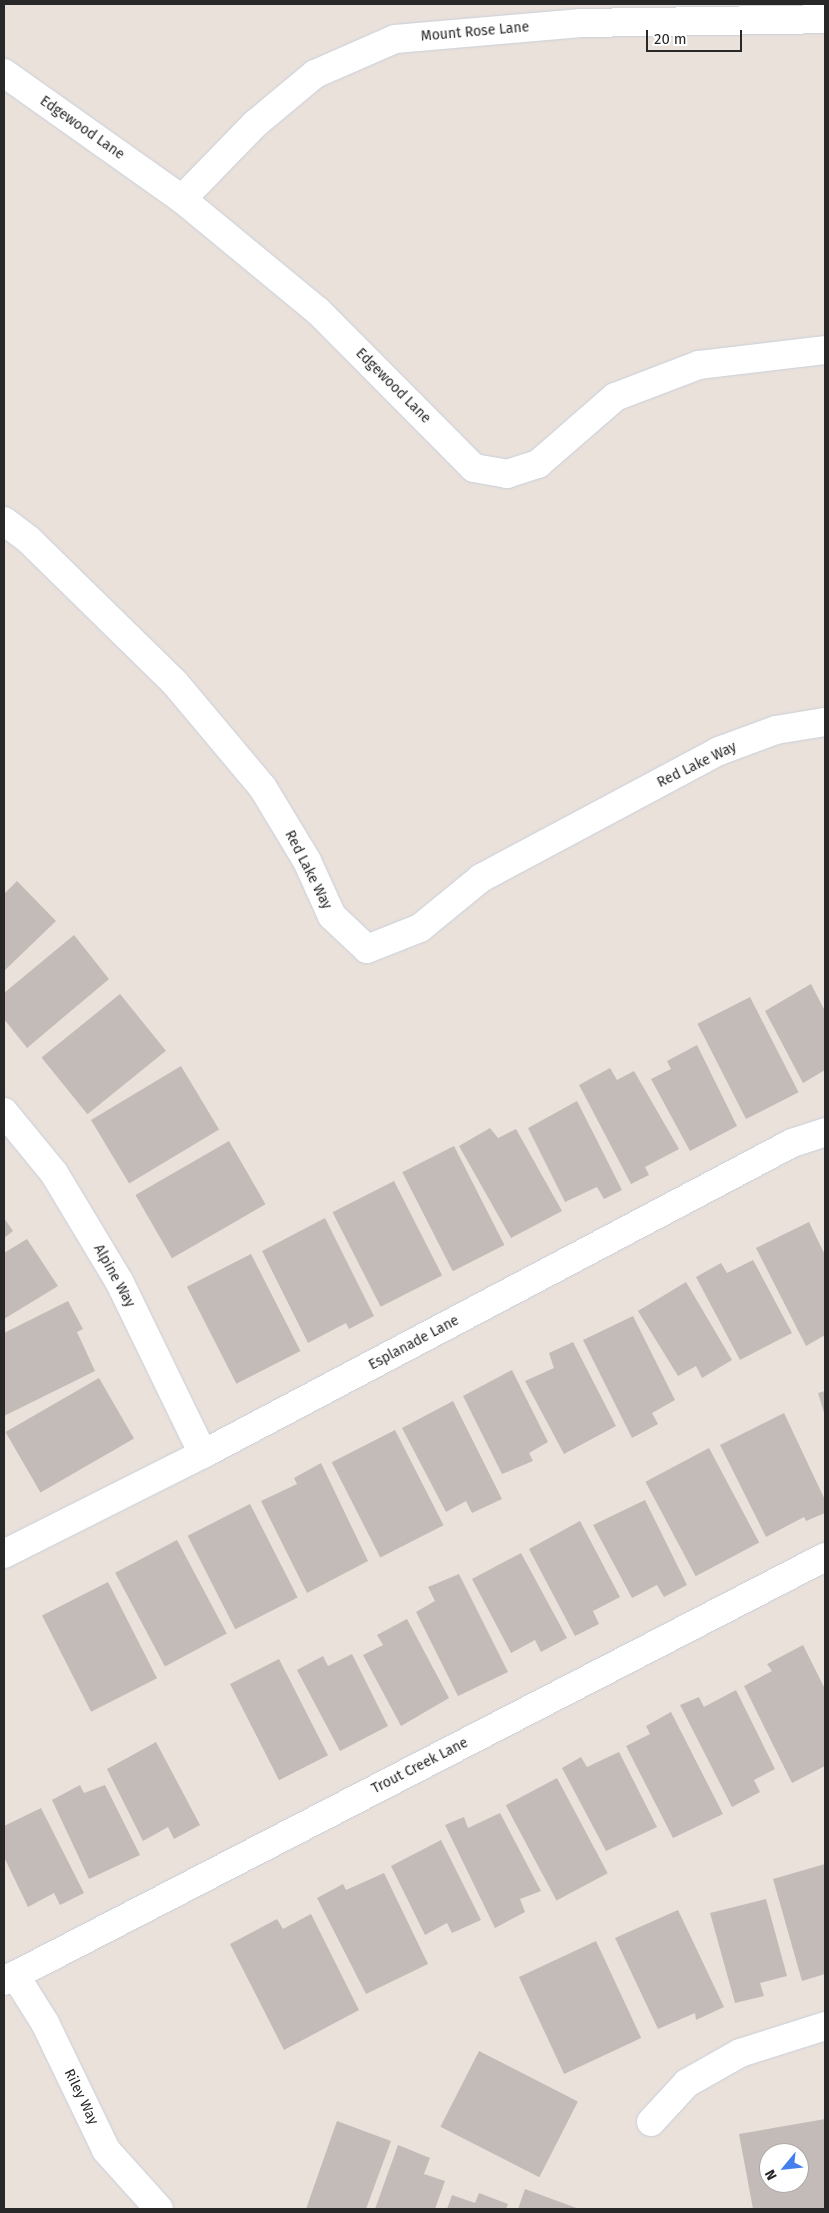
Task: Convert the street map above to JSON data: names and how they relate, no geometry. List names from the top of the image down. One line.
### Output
{"streets":{"street":["Mount Rose Lane","Edgewood Lane","Red Lake Way","Alpine Way","Esplanade Lane","Trout Creek Lane","Riley Way"]},"crossings":[["Mount Rose Lane","Edgewood Lane"],["Alpine Way","Esplanade Lane"],["Trout Creek Lane","Riley Way"]],"scale_bar":"20 m","north":"bottom left"}
